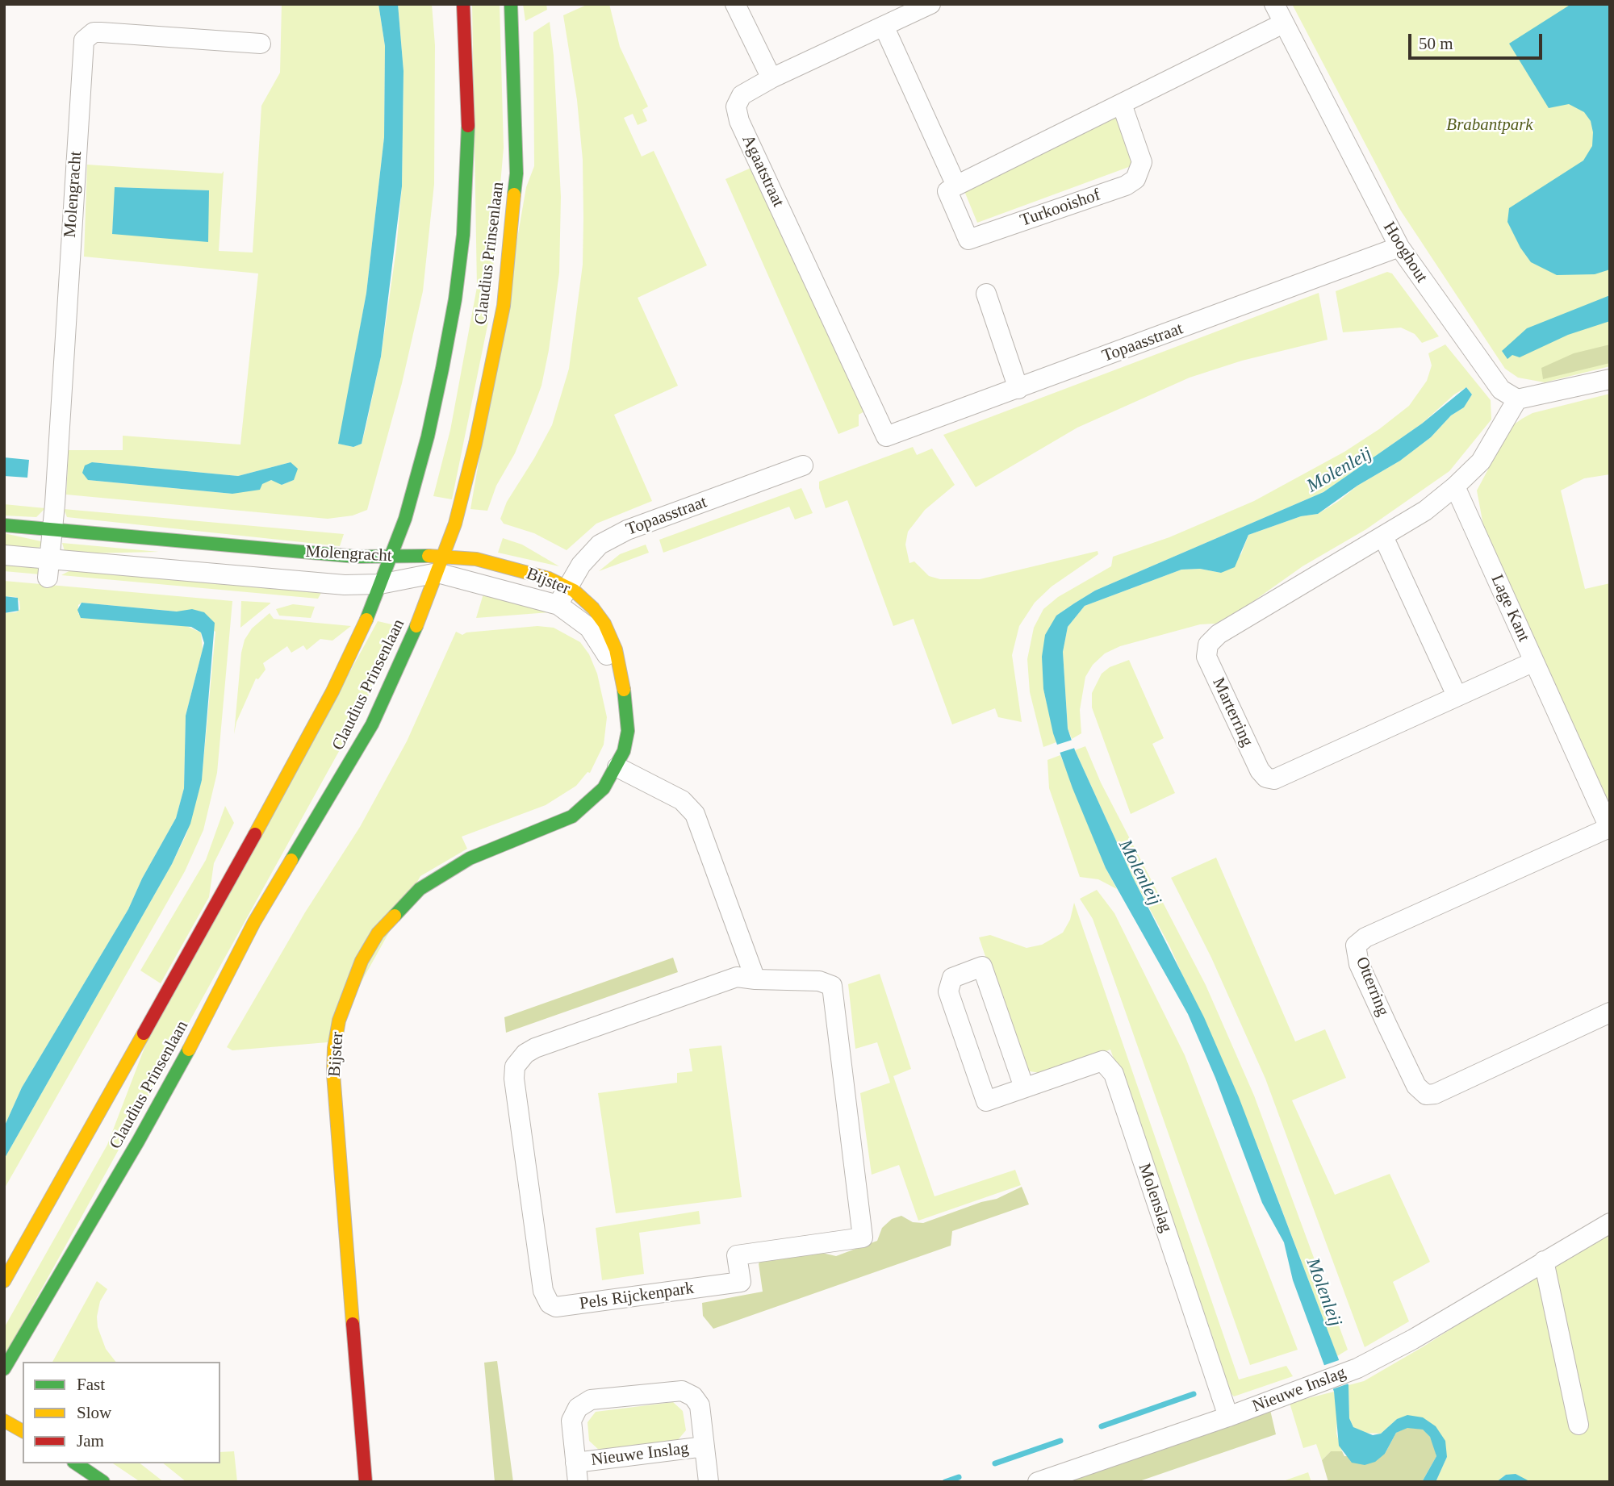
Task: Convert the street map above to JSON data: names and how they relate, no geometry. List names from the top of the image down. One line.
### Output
{"streets":{"main road":["Molengracht","Claudius Prinsenlaan","Bijster"],"street":["Agaatstraat","Turkooishof","Hooghout","Topaasstraat","Lage Kant","Marterring","Otterring","Molenslag","Pels Rijckenpark","Nieuwe Inslag"]},"crossings":[["Agaatstraat","Turkooishof"],["Agaatstraat","Topaasstraat"],["Molengracht","Claudius Prinsenlaan"],["Molengracht","Bijster"],["Hooghout","Topaasstraat"],["Claudius Prinsenlaan","Bijster"],["Topaasstraat","Bijster"],["Lage Kant","Marterring"],["Lage Kant","Otterring"],["Molenslag","Nieuwe Inslag"]],"water":["Molenleij"],"parks":["Brabantpark"],"legend":["Fast","Slow","Jam"],"scale_bar":"50 m"}
